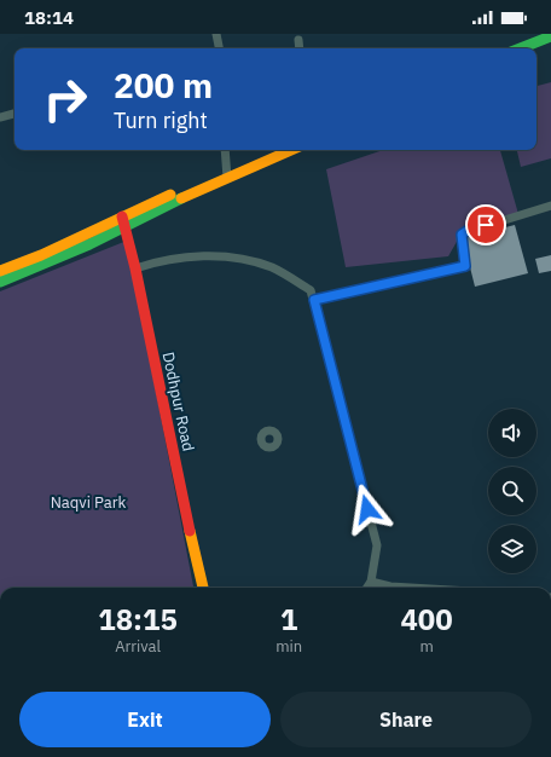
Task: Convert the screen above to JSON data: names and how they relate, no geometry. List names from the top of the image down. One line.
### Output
{"streets":{"main road":["Dodhpur Road"]},"parks":["Naqvi Park"],"page":{"status":"18:14","turn":["200 m","Turn right"],"eta":["18:15","Arrival","1","min","400","m"],"buttons":["Exit","Share"]}}
